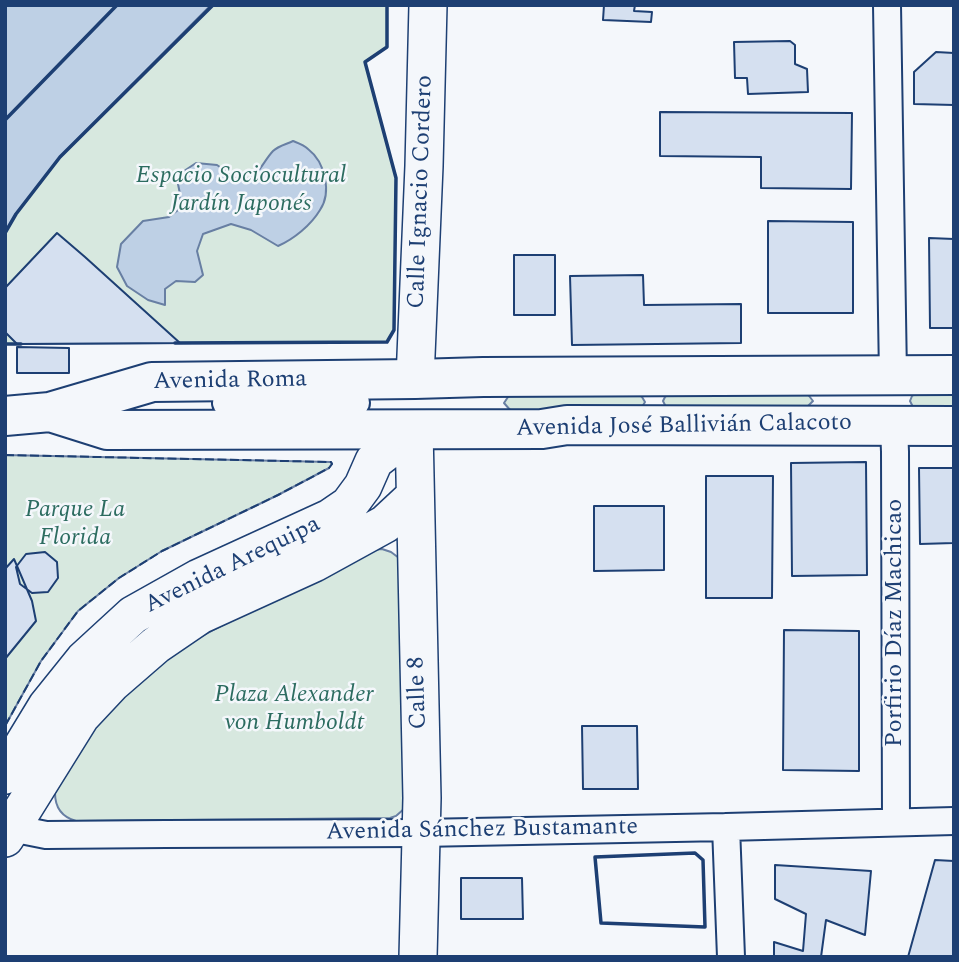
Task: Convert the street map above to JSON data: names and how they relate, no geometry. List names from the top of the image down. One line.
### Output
{"streets":{"main road":["Calle Ignacio Cordero","Avenida Roma","Avenida José Ballivián Calacoto","Avenida Arequipa","Calle 8"],"street":["Porfirio Díaz Machicao","Avenida Sánchez Bustamante"]},"crossings":[["Calle Ignacio Cordero","Avenida Roma"],["Calle Ignacio Cordero","Avenida José Ballivián Calacoto"],["Avenida Roma","Avenida José Ballivián Calacoto"],["Avenida Roma","Avenida Arequipa"],["Avenida Roma","Calle 8"],["Avenida José Ballivián Calacoto","Avenida Arequipa"],["Avenida José Ballivián Calacoto","Porfirio Díaz Machicao"],["Avenida José Ballivián Calacoto","Calle 8"],["Avenida Arequipa","Calle 8"],["Avenida Arequipa","Avenida Sánchez Bustamante"],["Porfirio Díaz Machicao","Avenida Sánchez Bustamante"],["Calle 8","Avenida Sánchez Bustamante"]],"parks":["Espacio Sociocultural Jardín Japonés","Parque La Florida","Plaza Alexander von Humboldt"]}
